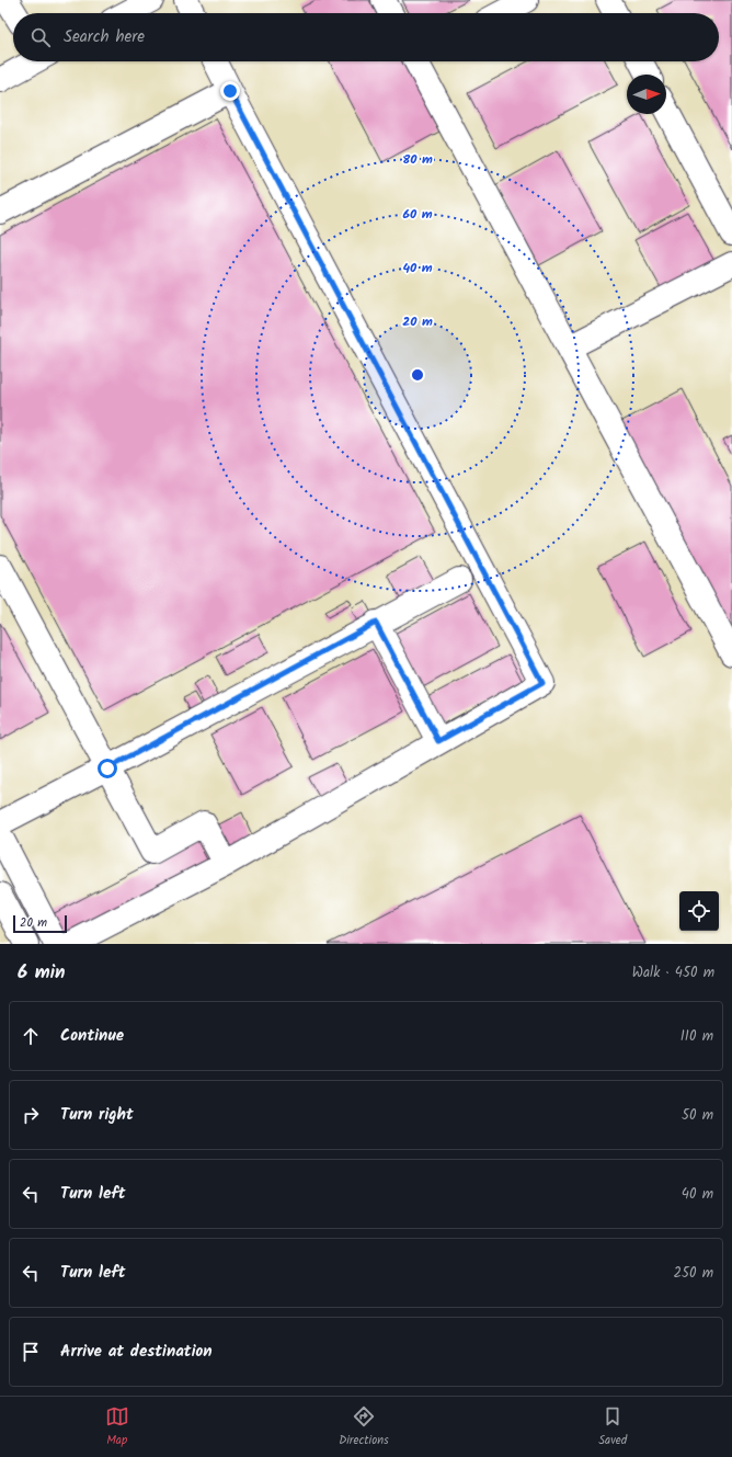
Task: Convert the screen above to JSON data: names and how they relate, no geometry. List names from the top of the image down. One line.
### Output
{"scale_bar":"20 m","north":"right","page":{"search":"Search here","scale":"20 m","heading":["6 min","Walk · 450 m"],"list":[["Continue","110 m"],["Turn right","50 m"],["Turn left","40 m"],["Turn left","250 m"],"Arrive at destination"],"nav":["Map","Directions","Saved"]},"rings":["80 m","60 m","40 m","20 m"]}
